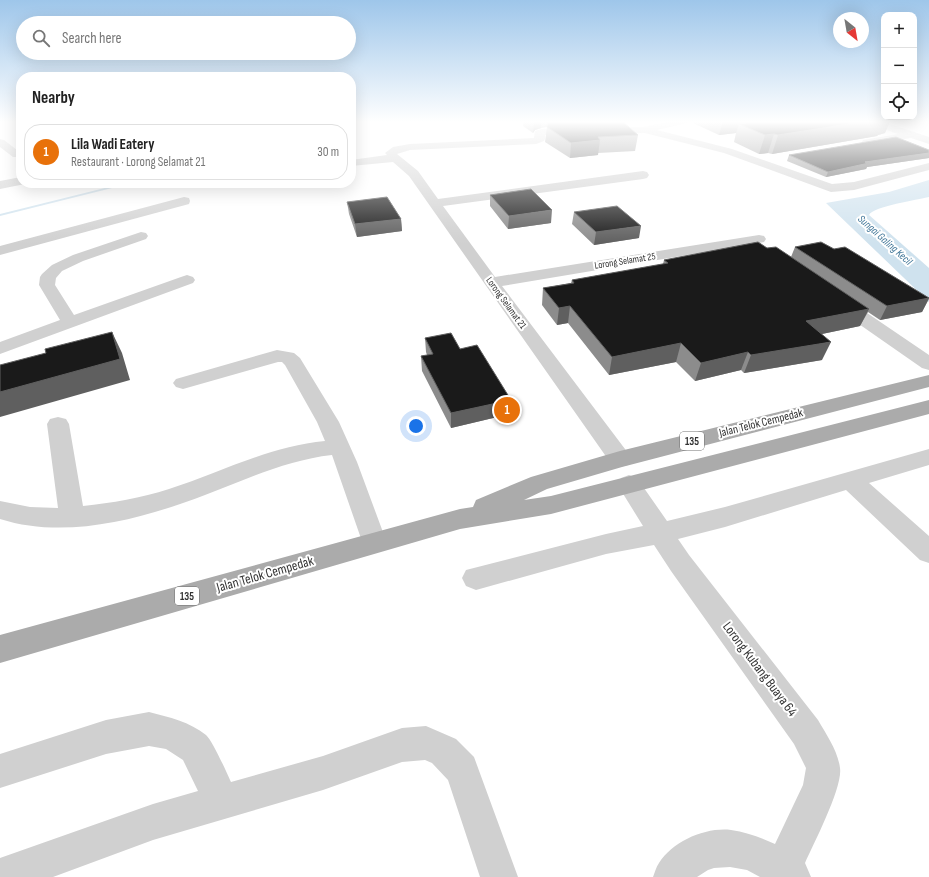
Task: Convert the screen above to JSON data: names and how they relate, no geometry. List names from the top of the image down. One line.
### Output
{"streets":{"main road":["Jalan Telok Cempedak","135"],"street":["Lorong Selamat 25","Lorong Selamat 21","Lorong Kubang Buaya 64"]},"crossings":[["Lorong Selamat 25","Lorong Selamat 21"],["Lorong Selamat 21","Jalan Telok Cempedak"],["Lorong Selamat 21","Lorong Kubang Buaya 64"],["Jalan Telok Cempedak","Lorong Kubang Buaya 64"]],"water":["Sungai Galing Kecil"],"north":"bottom right","page":{"map_buttons":["+","−"],"search":"Search here","heading":"Nearby","list":[{"mark":"1","name":"Lila Wadi Eatery","note":"Restaurant · Lorong Selamat 21","value":"30 m"}],"pins":"1"}}
